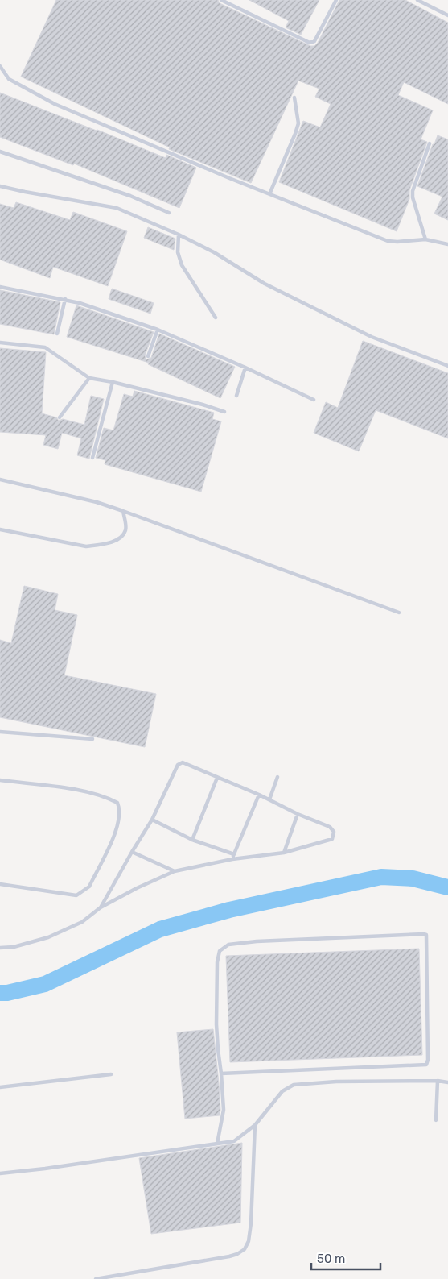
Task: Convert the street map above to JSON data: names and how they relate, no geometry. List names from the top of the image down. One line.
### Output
{"scale_bar":"50 m"}
